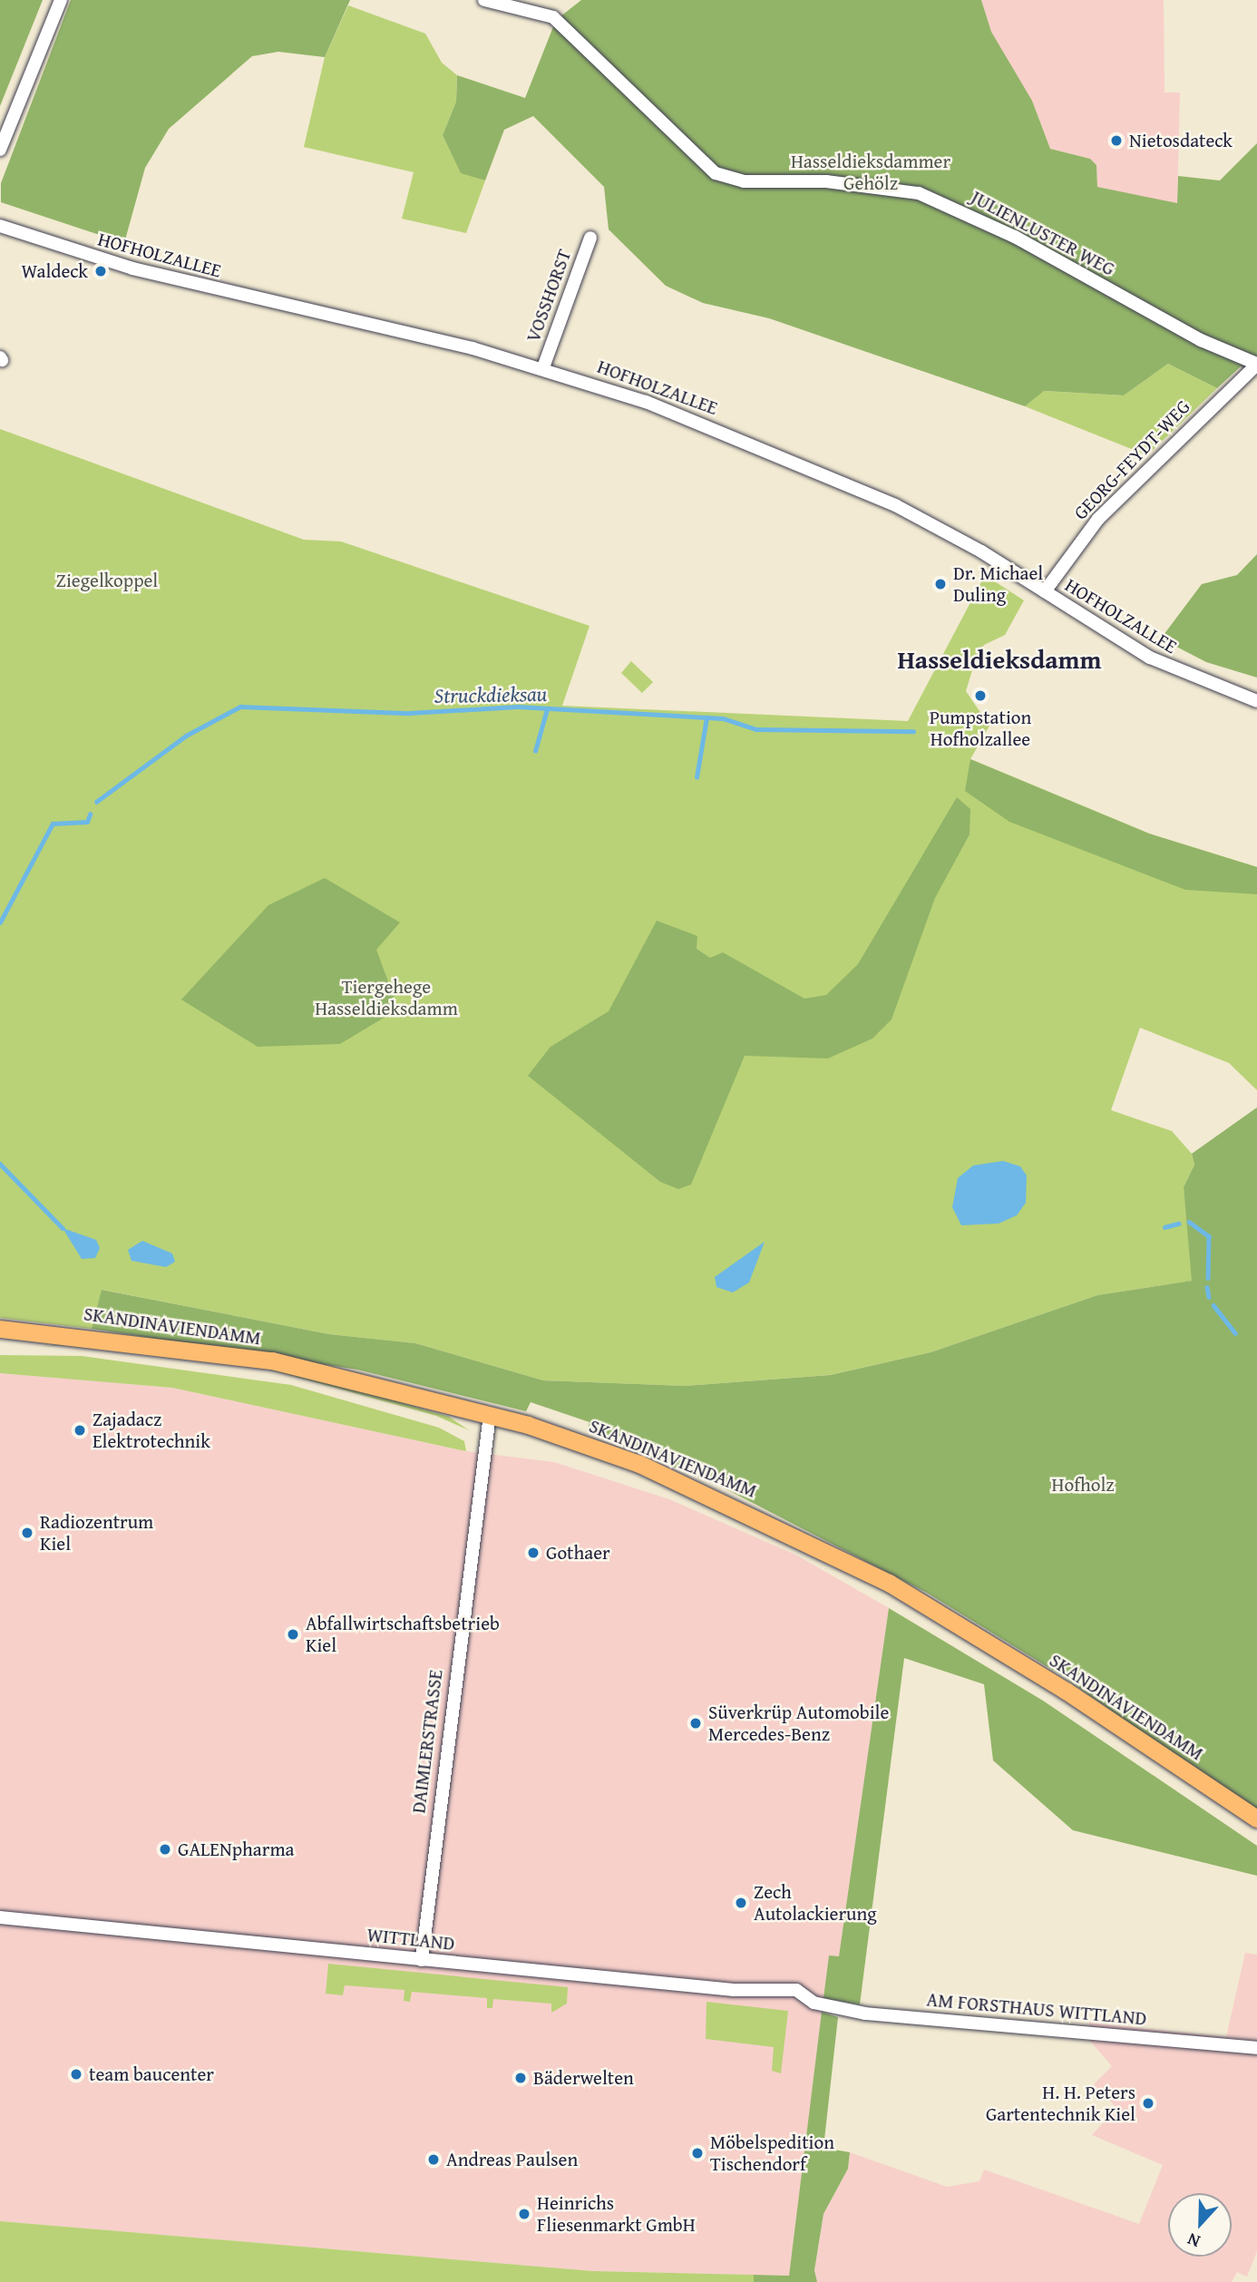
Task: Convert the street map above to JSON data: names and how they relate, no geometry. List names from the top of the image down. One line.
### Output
{"streets":{"main road":["SKANDINAVIENDAMM"],"street":["JULIENLUSTER WEG","HOFHOLZALLEE","VOSSHORST","GEORG-FEYDT-WEG","DAIMLERSTRASSE","WITTLAND","AM FORSTHAUS WITTLAND"]},"crossings":[["JULIENLUSTER WEG","GEORG-FEYDT-WEG"],["HOFHOLZALLEE","VOSSHORST"],["HOFHOLZALLEE","GEORG-FEYDT-WEG"],["SKANDINAVIENDAMM","DAIMLERSTRASSE"],["DAIMLERSTRASSE","WITTLAND"],["WITTLAND","AM FORSTHAUS WITTLAND"]],"districts":["Hasseldieksdamm"],"water":["Struckdieksau"],"parks":["Hasseldieksdammer Gehölz","Ziegelkoppel","Tiergehege Hasseldieksdamm","Hofholz"],"places":["Nietosdateck","Waldeck","Dr. Michael Duling","Pumpstation Hofholzallee","Zajadacz Elektrotechnik","Radiozentrum Kiel","Gothaer","Abfallwirtschaftsbetrieb Kiel","Süverkrüp Automobile Mercedes-Benz","GALENpharma","Zech Autolackierung","team baucenter","Bäderwelten","H. H. Peters Gartentechnik Kiel","Möbelspedition Tischendorf","Andreas Paulsen","Heinrichs Fliesenmarkt GmbH"],"north":"bottom"}
